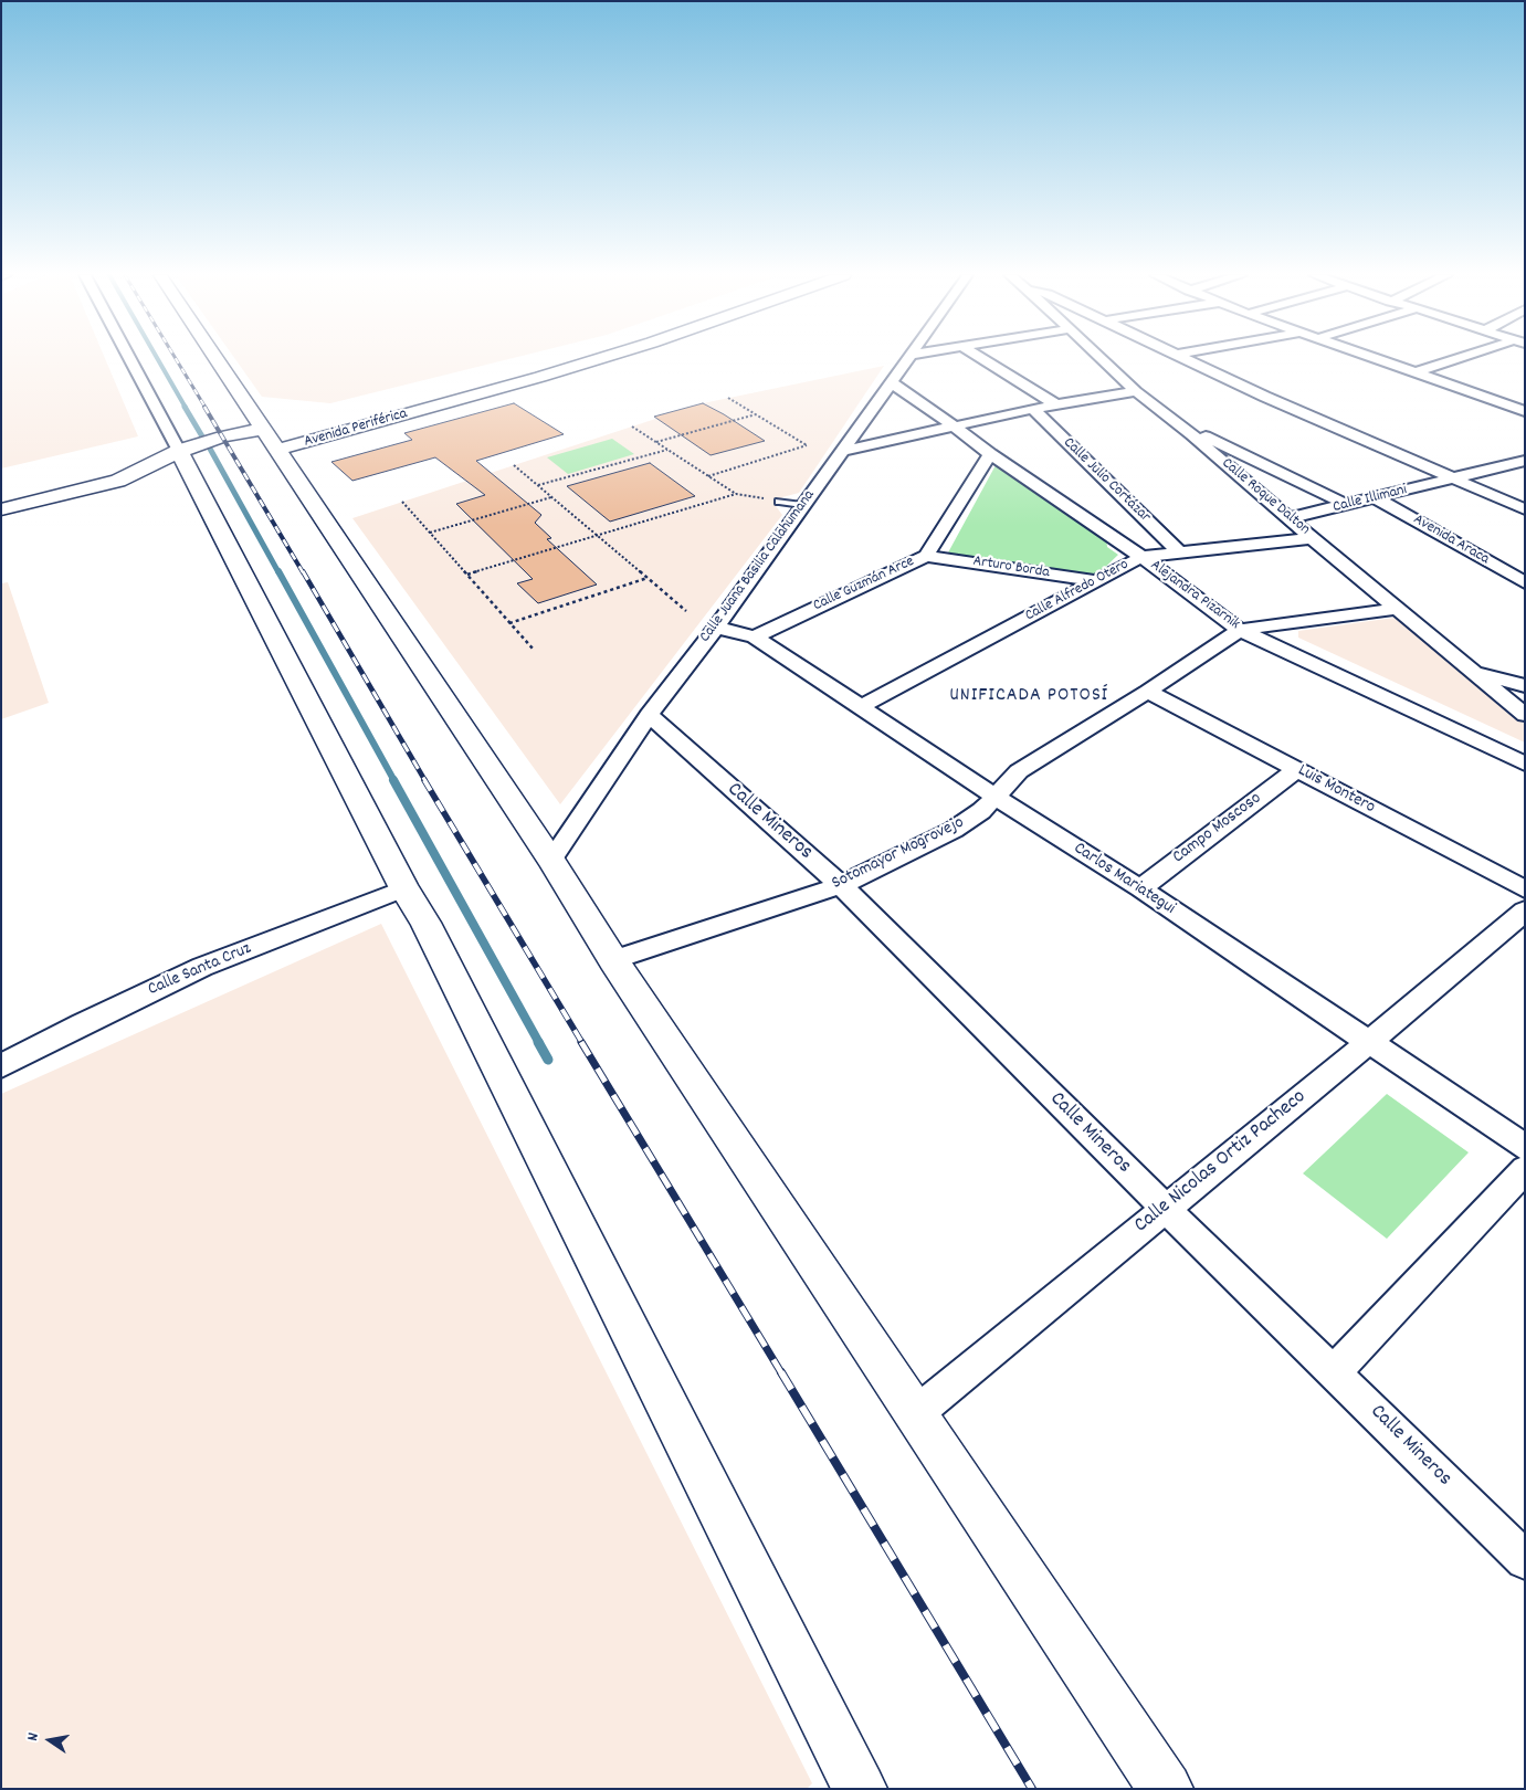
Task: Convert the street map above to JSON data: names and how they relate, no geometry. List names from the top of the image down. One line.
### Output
{"streets":{"street":["Avenida Periférica","Calle Julio Cortázar","Calle Roque Dalton","Calle Illimani","Avenida Araca","Calle Juana Basilia Calahumana","Arturo Borda","Calle Guzmán Arce","Calle Alfredo Otero","Alejandra Pizarnik","Luis Montero","Calle Mineros","Campo Moscoso","Sotomayor Mogrovejo","Carlos Mariategui","Calle Santa Cruz","Calle Nicolas Ortiz Pacheco"]},"crossings":[["Calle Julio Cortázar","Calle Alfredo Otero"],["Calle Roque Dalton","Calle Illimani"],["Calle Roque Dalton","Calle Alfredo Otero"],["Calle Roque Dalton","Sotomayor Mogrovejo"],["Calle Illimani","Avenida Araca"],["Calle Juana Basilia Calahumana","Alejandra Pizarnik"],["Calle Juana Basilia Calahumana","Calle Mineros"],["Calle Juana Basilia Calahumana","Carlos Mariategui"],["Arturo Borda","Calle Guzmán Arce"],["Arturo Borda","Calle Alfredo Otero"],["Calle Guzmán Arce","Alejandra Pizarnik"],["Calle Guzmán Arce","Carlos Mariategui"],["Calle Alfredo Otero","Alejandra Pizarnik"],["Calle Alfredo Otero","Carlos Mariategui"],["Alejandra Pizarnik","Sotomayor Mogrovejo"],["Luis Montero","Campo Moscoso"],["Luis Montero","Sotomayor Mogrovejo"],["Calle Mineros","Sotomayor Mogrovejo"],["Calle Mineros","Calle Nicolas Ortiz Pacheco"],["Campo Moscoso","Carlos Mariategui"],["Sotomayor Mogrovejo","Carlos Mariategui"],["Carlos Mariategui","Calle Nicolas Ortiz Pacheco"]],"districts":["UNIFICADA POTOSÍ"],"north":"left"}
